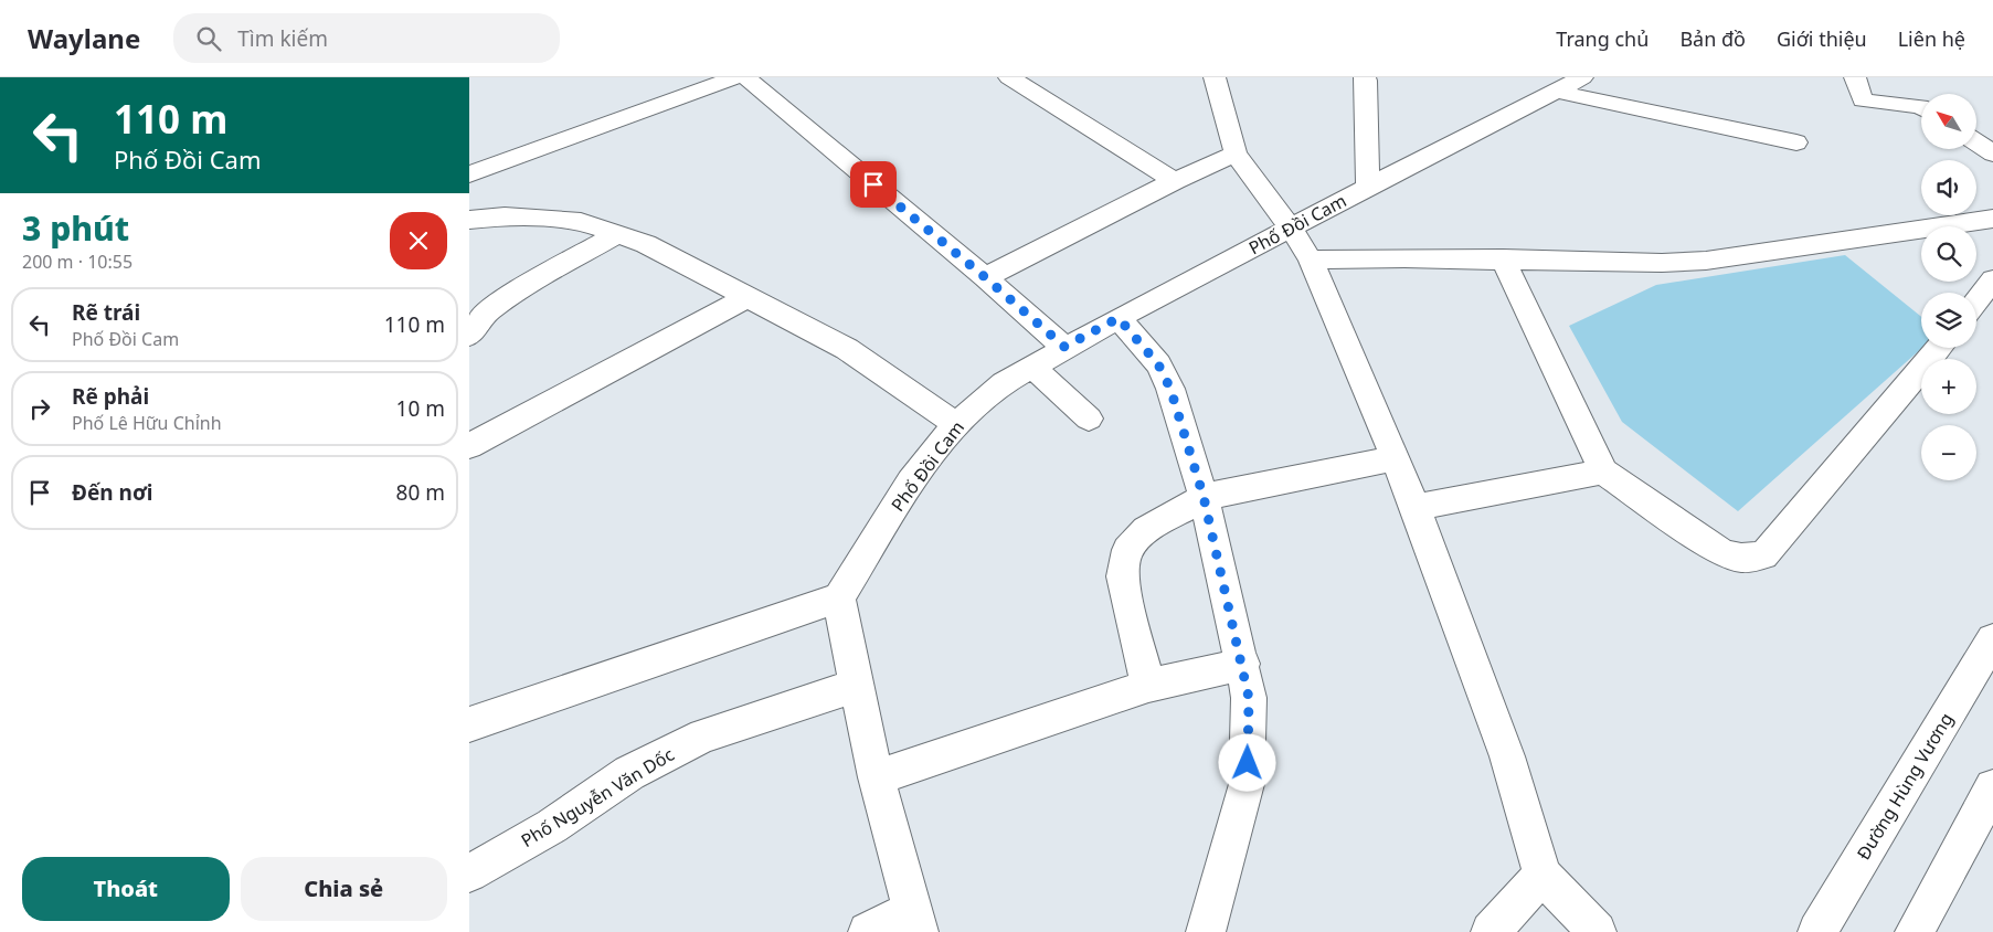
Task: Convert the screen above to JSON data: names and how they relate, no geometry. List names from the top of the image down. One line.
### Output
{"streets":{"street":["Phố Đồi Cam","Đường Hùng Vương","Phố Nguyễn Văn Dốc"]},"north":"top left","page":{"header":"Waylane","search":"Tìm kiếm","nav":["Trang chủ","Bản đồ","Giới thiệu","Liên hệ"],"turn":["110 m","Phố Đồi Cam"],"map_buttons":["+","−"],"heading":["3 phút","200 m · 10:55"],"list":[{"name":"Rẽ trái","note":"Phố Đồi Cam","value":"110 m"},{"name":"Rẽ phải","note":"Phố Lê Hữu Chỉnh","value":"10 m"},{"name":"Đến nơi","value":"80 m"}],"buttons":["Thoát","Chia sẻ"]}}
